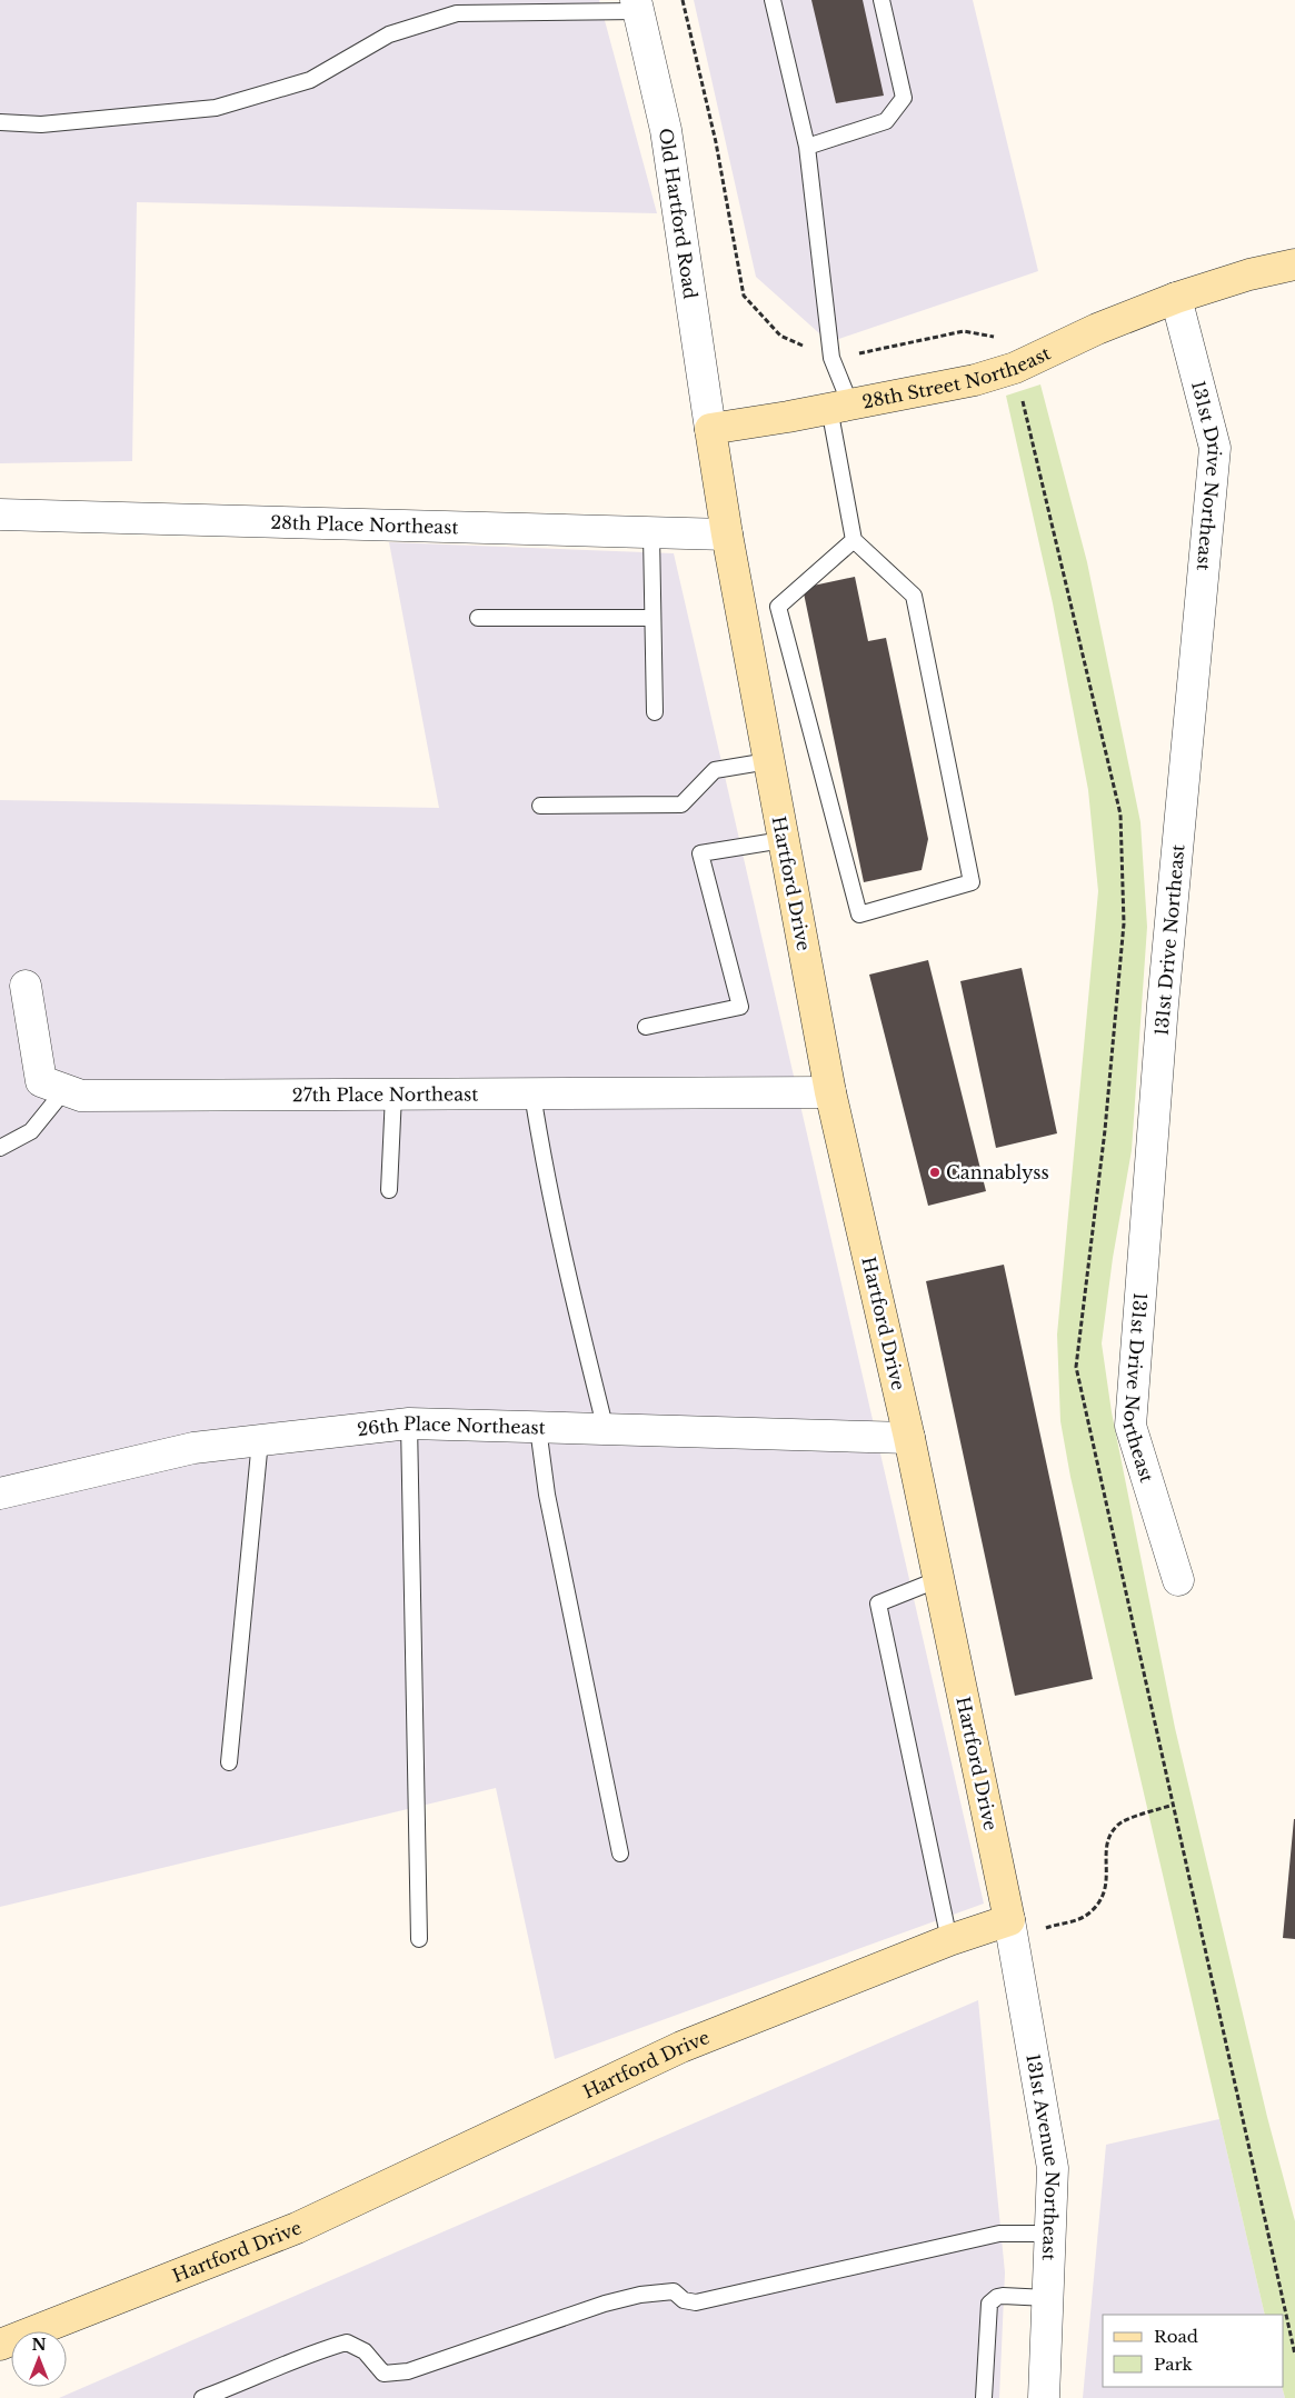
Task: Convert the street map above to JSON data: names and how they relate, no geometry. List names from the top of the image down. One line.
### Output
{"streets":{"main road":["28th Street Northeast","Hartford Drive"],"street":["Old Hartford Road","131st Drive Northeast","28th Place Northeast","27th Place Northeast","26th Place Northeast","131st Avenue Northeast"]},"crossings":[["Old Hartford Road","28th Street Northeast"],["28th Street Northeast","131st Drive Northeast"],["28th Place Northeast","Hartford Drive"],["Hartford Drive","27th Place Northeast"],["Hartford Drive","26th Place Northeast"],["Hartford Drive","131st Avenue Northeast"]],"places":["Cannablyss"],"legend":["Road","Park"],"north":"top"}
